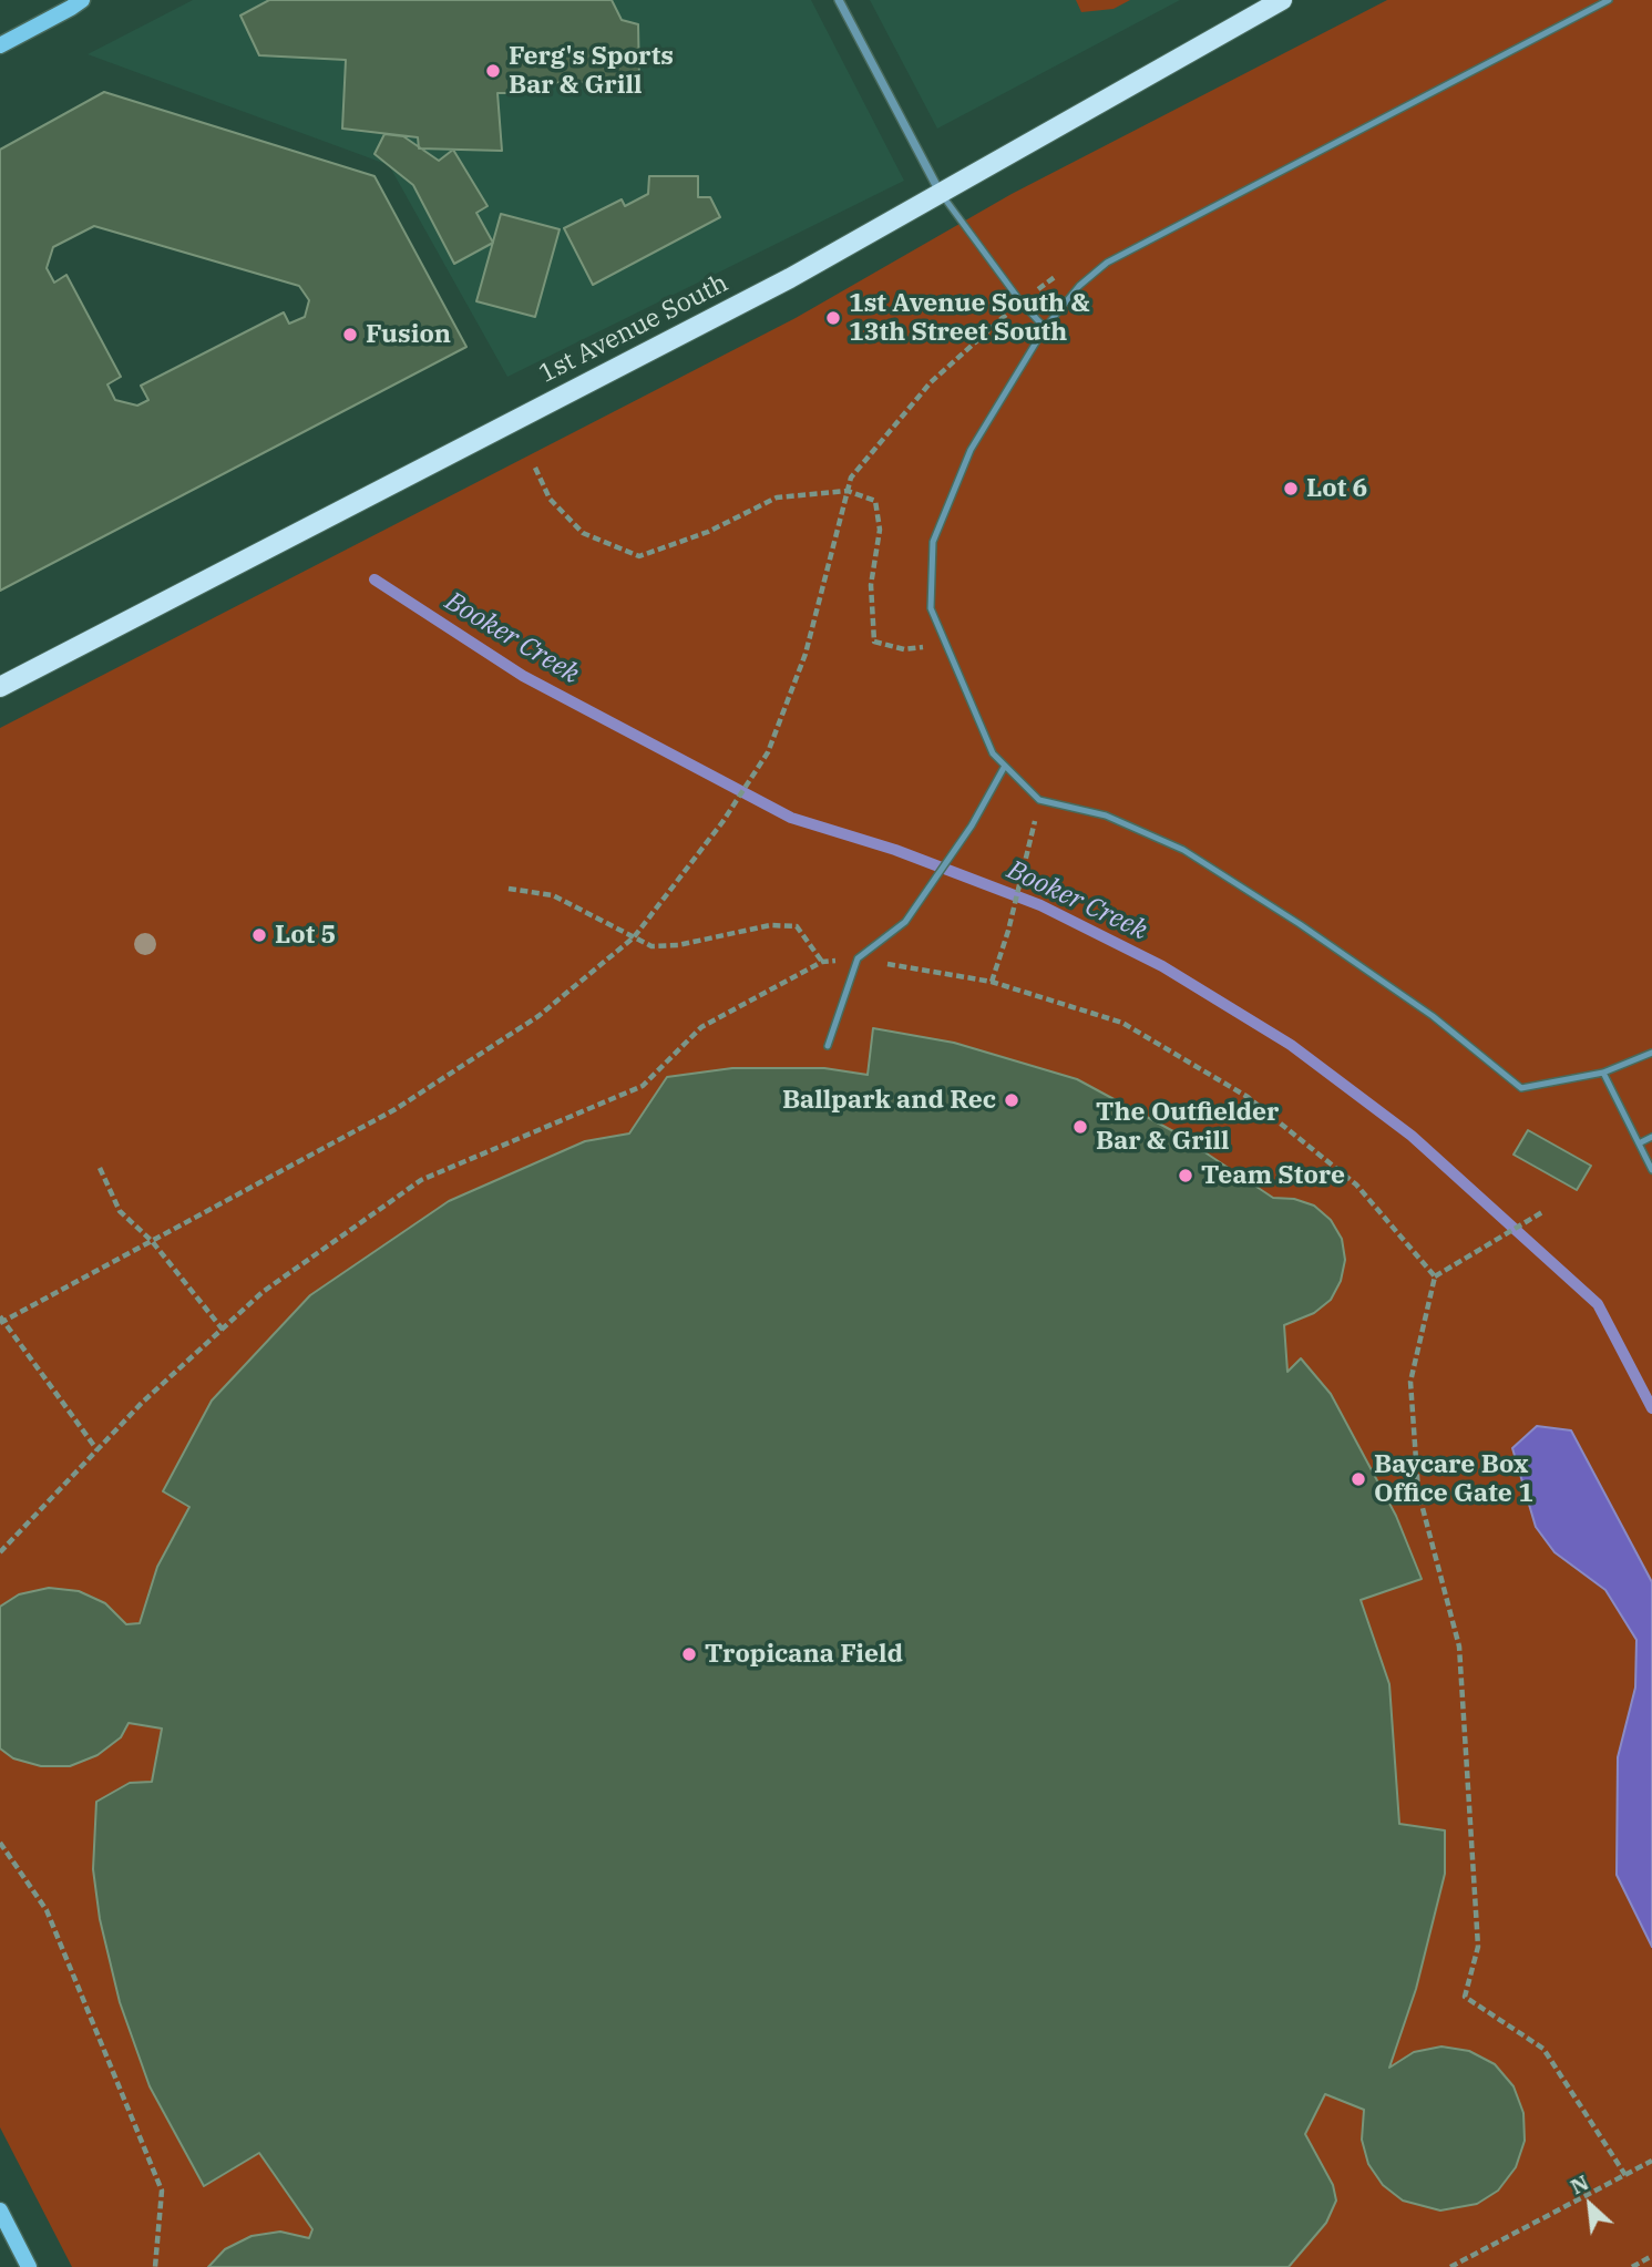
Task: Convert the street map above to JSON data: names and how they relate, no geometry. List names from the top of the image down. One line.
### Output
{"streets":{"main road":["1st Avenue South"]},"water":["Booker Creek"],"places":["Ferg's Sports Bar & Grill","1st Avenue South & 13th Street South","Fusion","Lot 6","Lot 5","Ballpark and Rec","The Outfielder Bar & Grill","Team Store","Baycare Box Office Gate 1","Tropicana Field"],"north":"top left"}
